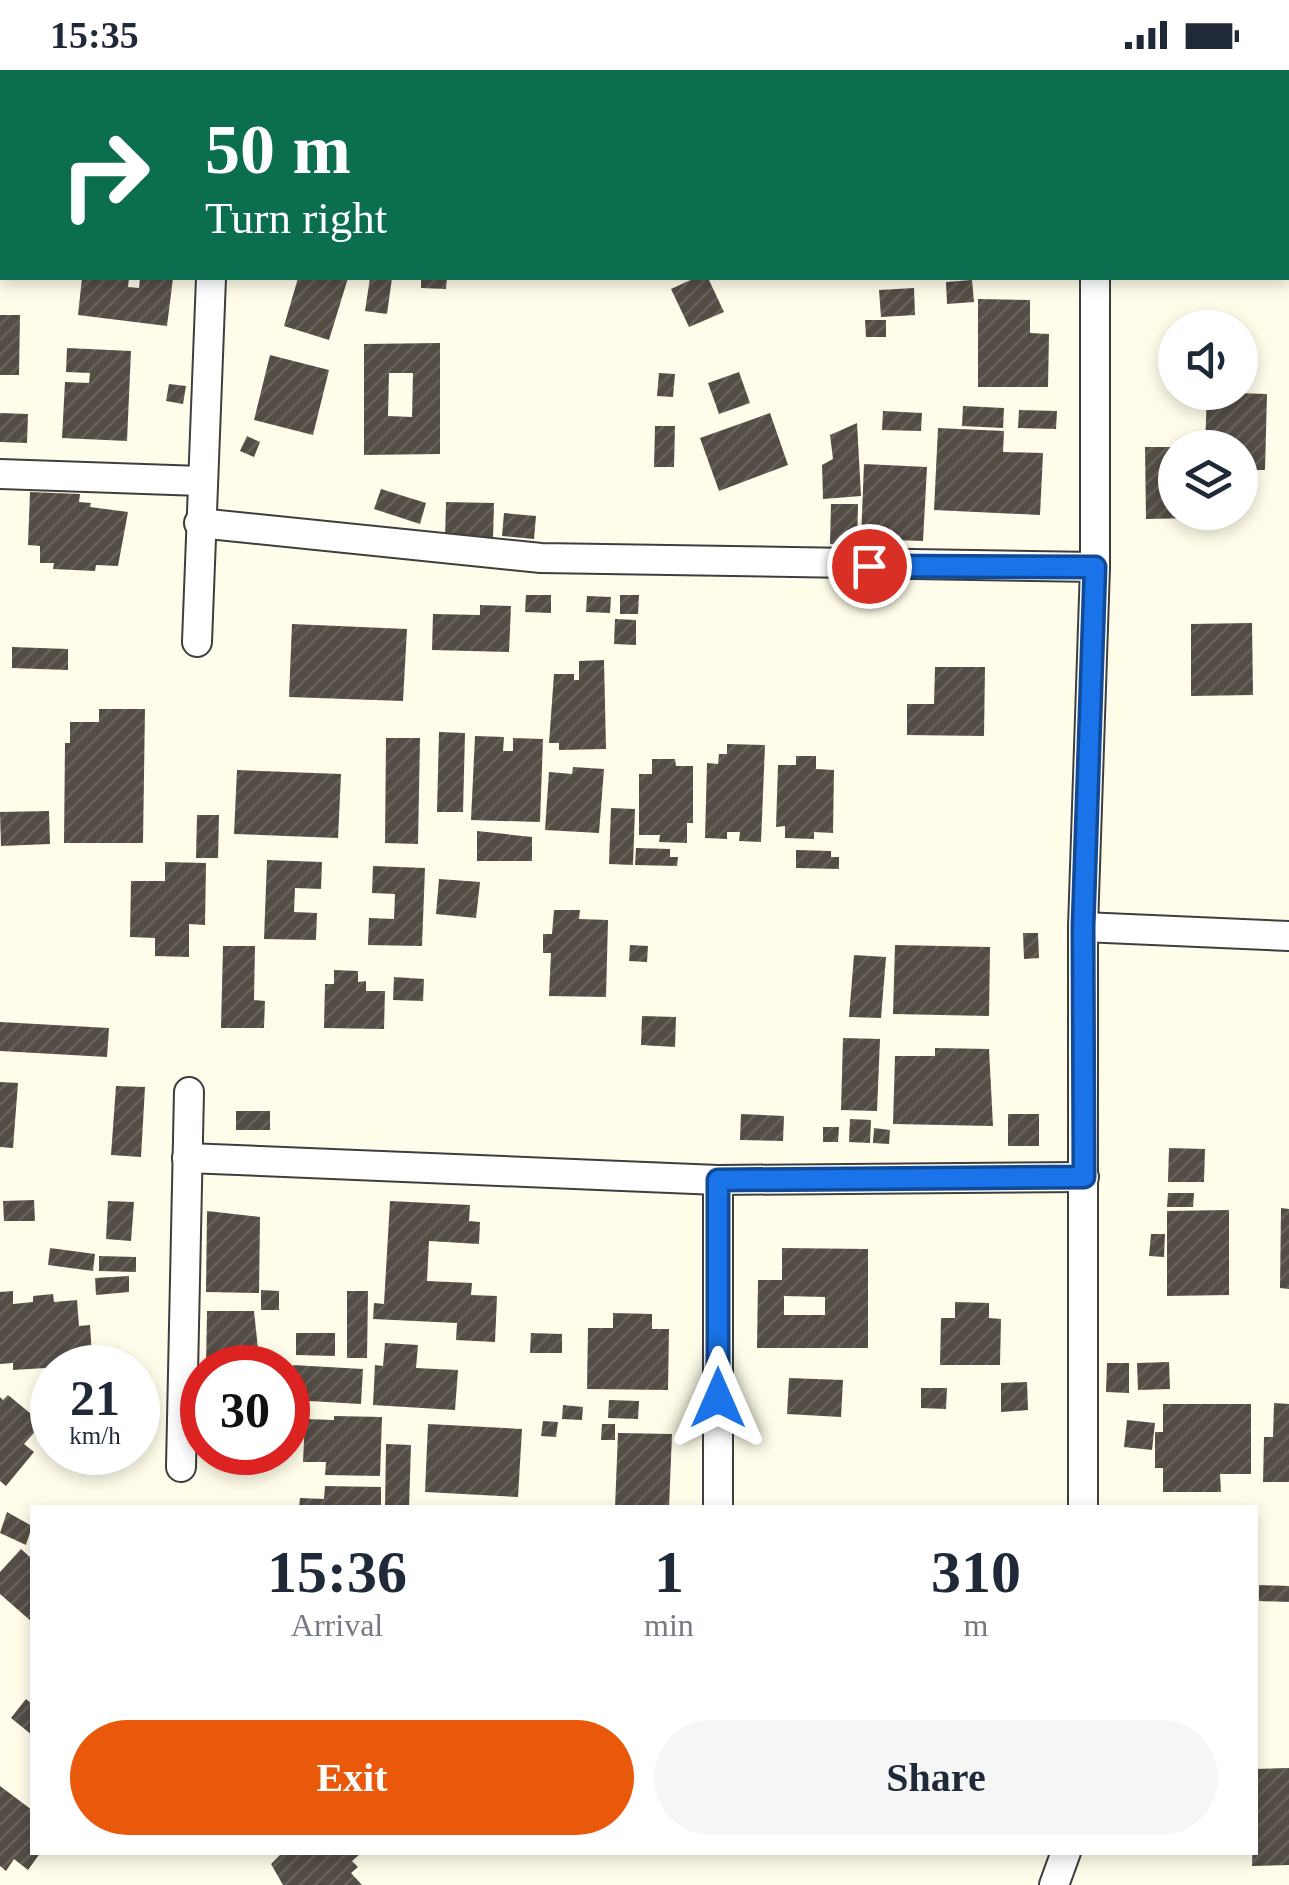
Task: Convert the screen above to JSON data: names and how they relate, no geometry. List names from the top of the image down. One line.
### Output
{"page":{"status":"15:35","turn":["50 m","Turn right"],"speed":"21 km/h","limit":"30","eta":["15:36","Arrival","1","min","310","m"],"buttons":["Exit","Share"]}}
